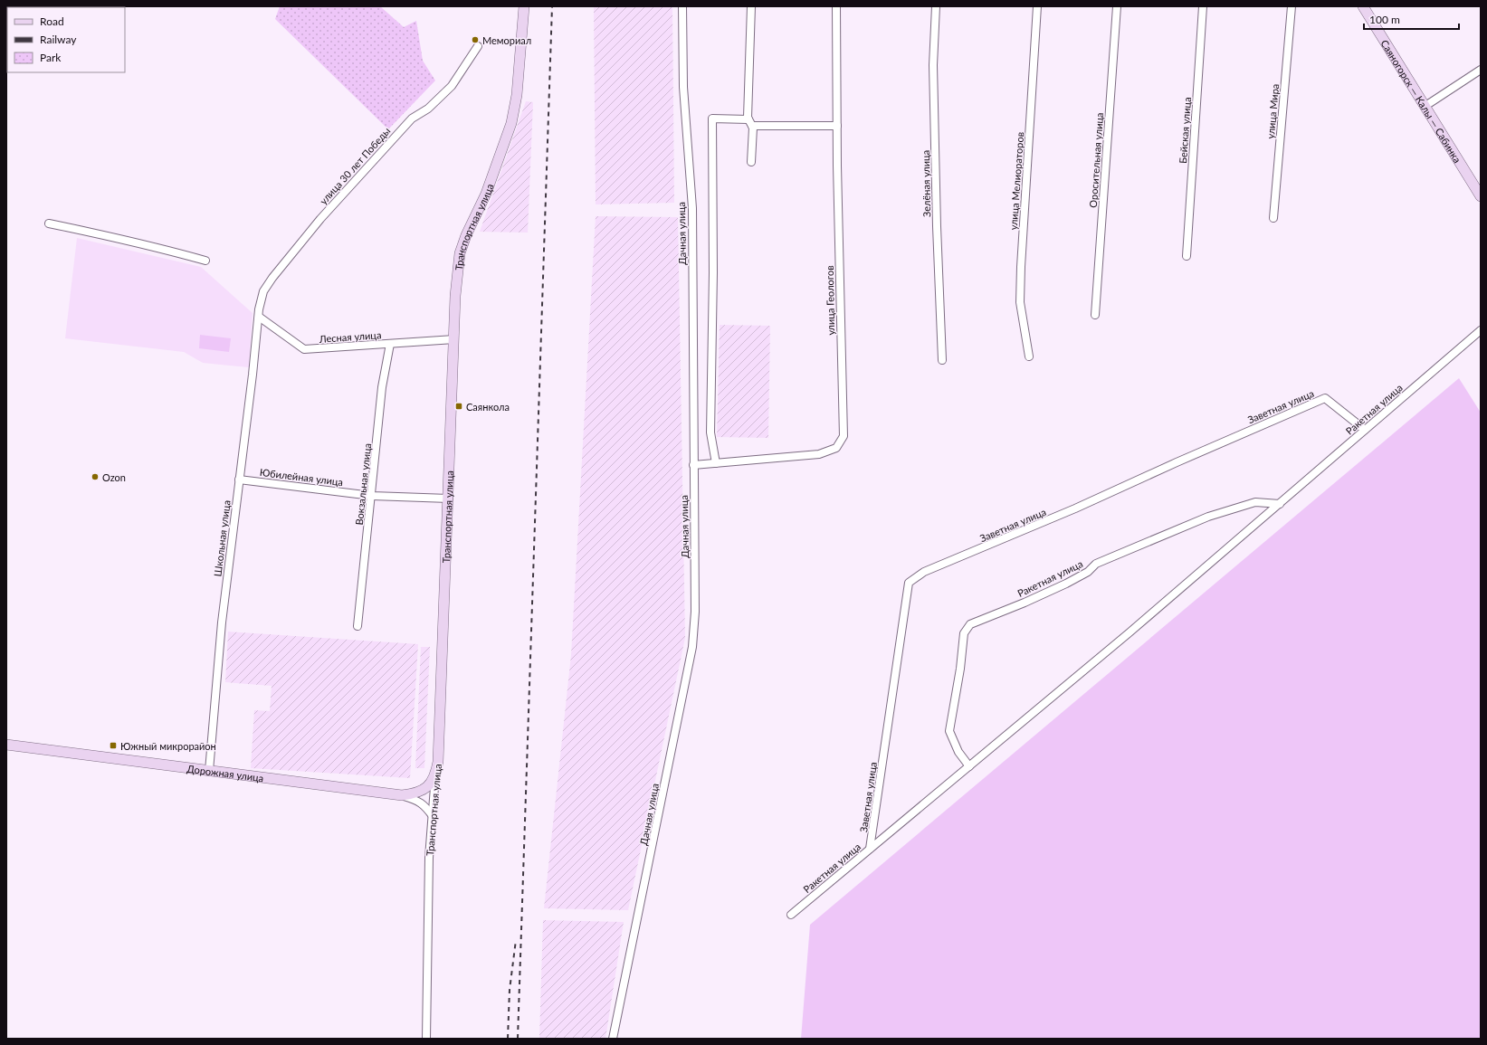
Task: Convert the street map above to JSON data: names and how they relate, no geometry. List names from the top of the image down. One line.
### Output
{"streets":{"street":["Саяногорск — Калы — Сабинка","улица Мира","Бейская улица","Оросительная улица","улица 30 лет Победы","улица Мелиораторов","Зелёная улица","Транспортная улица","Дачная улица","улица Геологов","Лесная улица","Заветная улица","Ракетная улица","Юбилейная улица","Вокзальная улица","Школьная улица","Дорожная улица"]},"crossings":[["улица 30 лет Победы","Лесная улица"],["улица 30 лет Победы","Школьная улица"],["Транспортная улица","Лесная улица"],["Транспортная улица","Юбилейная улица"],["Транспортная улица","Дорожная улица"],["Дачная улица","улица Геологов"],["Лесная улица","Вокзальная улица"],["Лесная улица","Школьная улица"],["Заветная улица","Ракетная улица"],["Юбилейная улица","Вокзальная улица"],["Юбилейная улица","Школьная улица"],["Школьная улица","Дорожная улица"]],"places":{"other":["Мемориал","Ozon"],"transit":["Саянкола","Южный микрорайон"]},"legend":["Road","Railway","Park"],"scale_bar":"100 m"}
